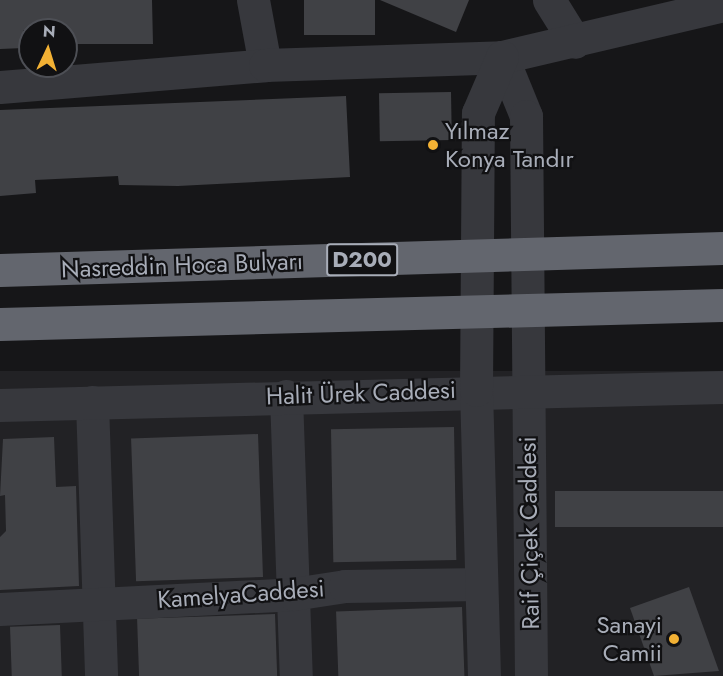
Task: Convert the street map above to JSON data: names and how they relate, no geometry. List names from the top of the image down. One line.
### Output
{"streets":{"highway":["D200","Nasreddin Hoca Bulvarı"],"street":["Halit Ürek Caddesi","Raif Çiçek Caddesi","KamelyaCaddesi"]},"crossings":[["D200","Raif Çiçek Caddesi"],["Nasreddin Hoca Bulvarı","Raif Çiçek Caddesi"],["Halit Ürek Caddesi","Raif Çiçek Caddesi"],["Raif Çiçek Caddesi","KamelyaCaddesi"]],"places":["Yılmaz Konya Tandır","Sanayi Camii"],"north":"top"}
